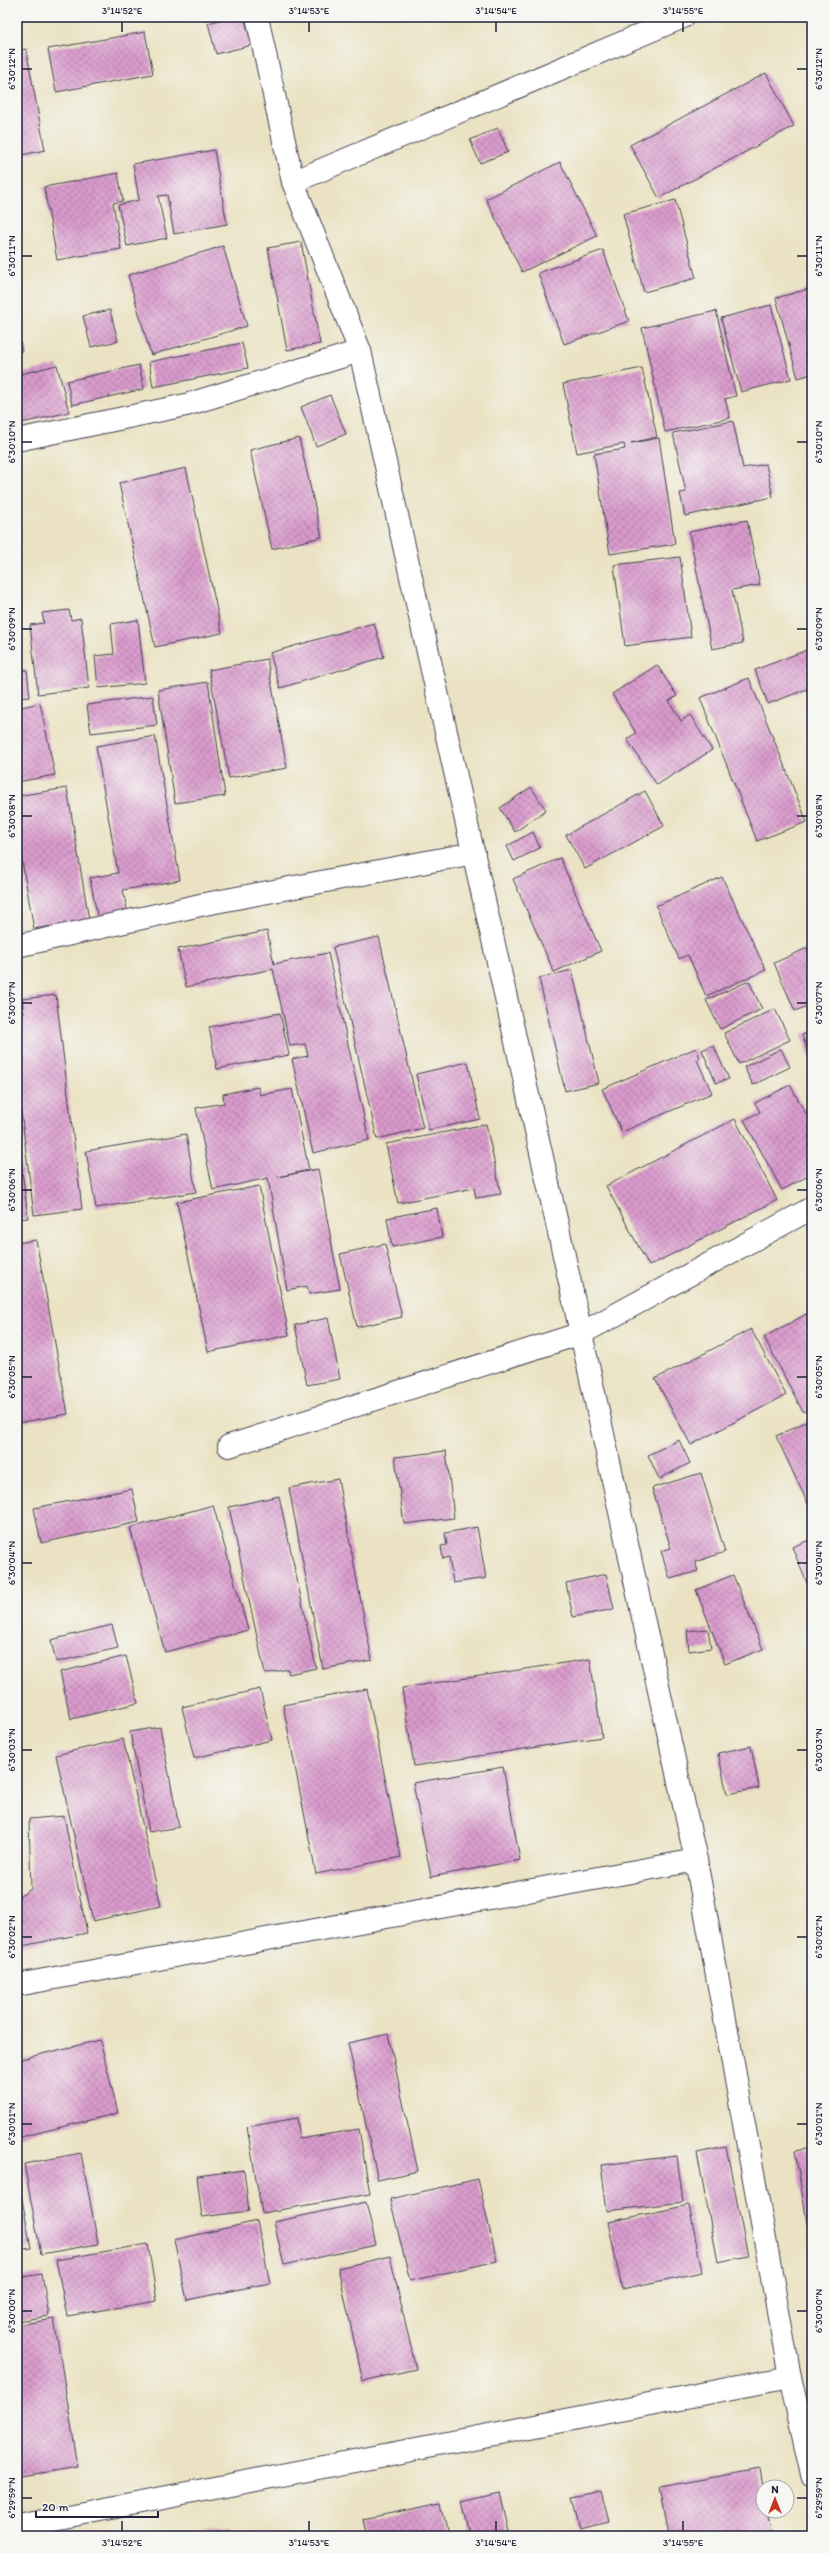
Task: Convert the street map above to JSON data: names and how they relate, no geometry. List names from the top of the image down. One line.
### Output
{"scale_bar":"20 m","north":"top","coordinates":["3°14'52\"E","3°14'53\"E","3°14'54\"E","3°14'55\"E","6°30'12\"N","6°30'11\"N","6°30'10\"N","6°30'09\"N","6°30'08\"N","6°30'07\"N","6°30'06\"N","6°30'05\"N","6°30'04\"N","6°30'03\"N","6°30'02\"N","6°30'01\"N","6°30'00\"N","6°29'59\"N"]}
